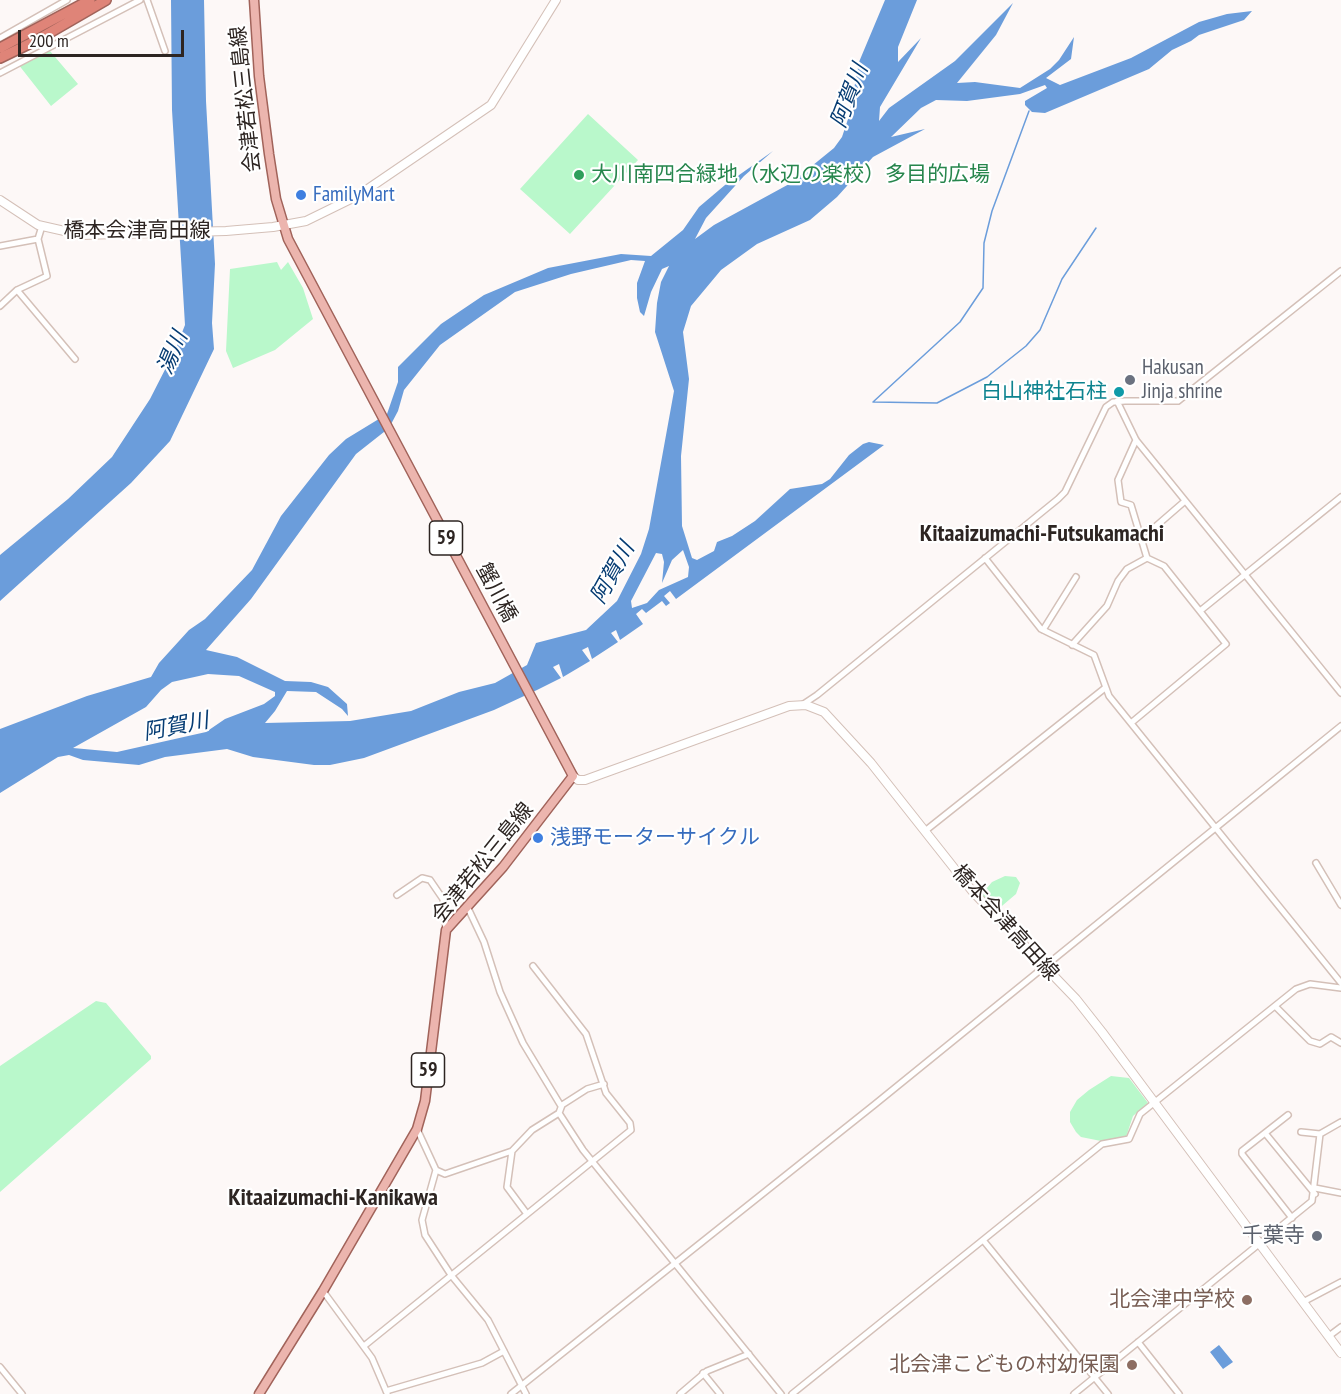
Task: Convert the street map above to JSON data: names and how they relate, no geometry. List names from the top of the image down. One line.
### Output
{"streets":{"main road":["会津若松三島線","橋本会津高田線","59","蟹川橋"]},"crossings":[["会津若松三島線","橋本会津高田線"],["会津若松三島線","蟹川橋"]],"districts":["Kitaaizumachi-Futsukamachi","Kitaaizumachi-Kanikawa"],"water":["阿賀川","湯川"],"places":["大川南四合緑地（水辺の楽校）多目的広場","FamilyMart","Hakusan Jinja shrine","白山神社石柱","浅野モーターサイクル","千葉寺","北会津中学校","北会津こどもの村幼保園"],"scale_bar":"200 m"}
